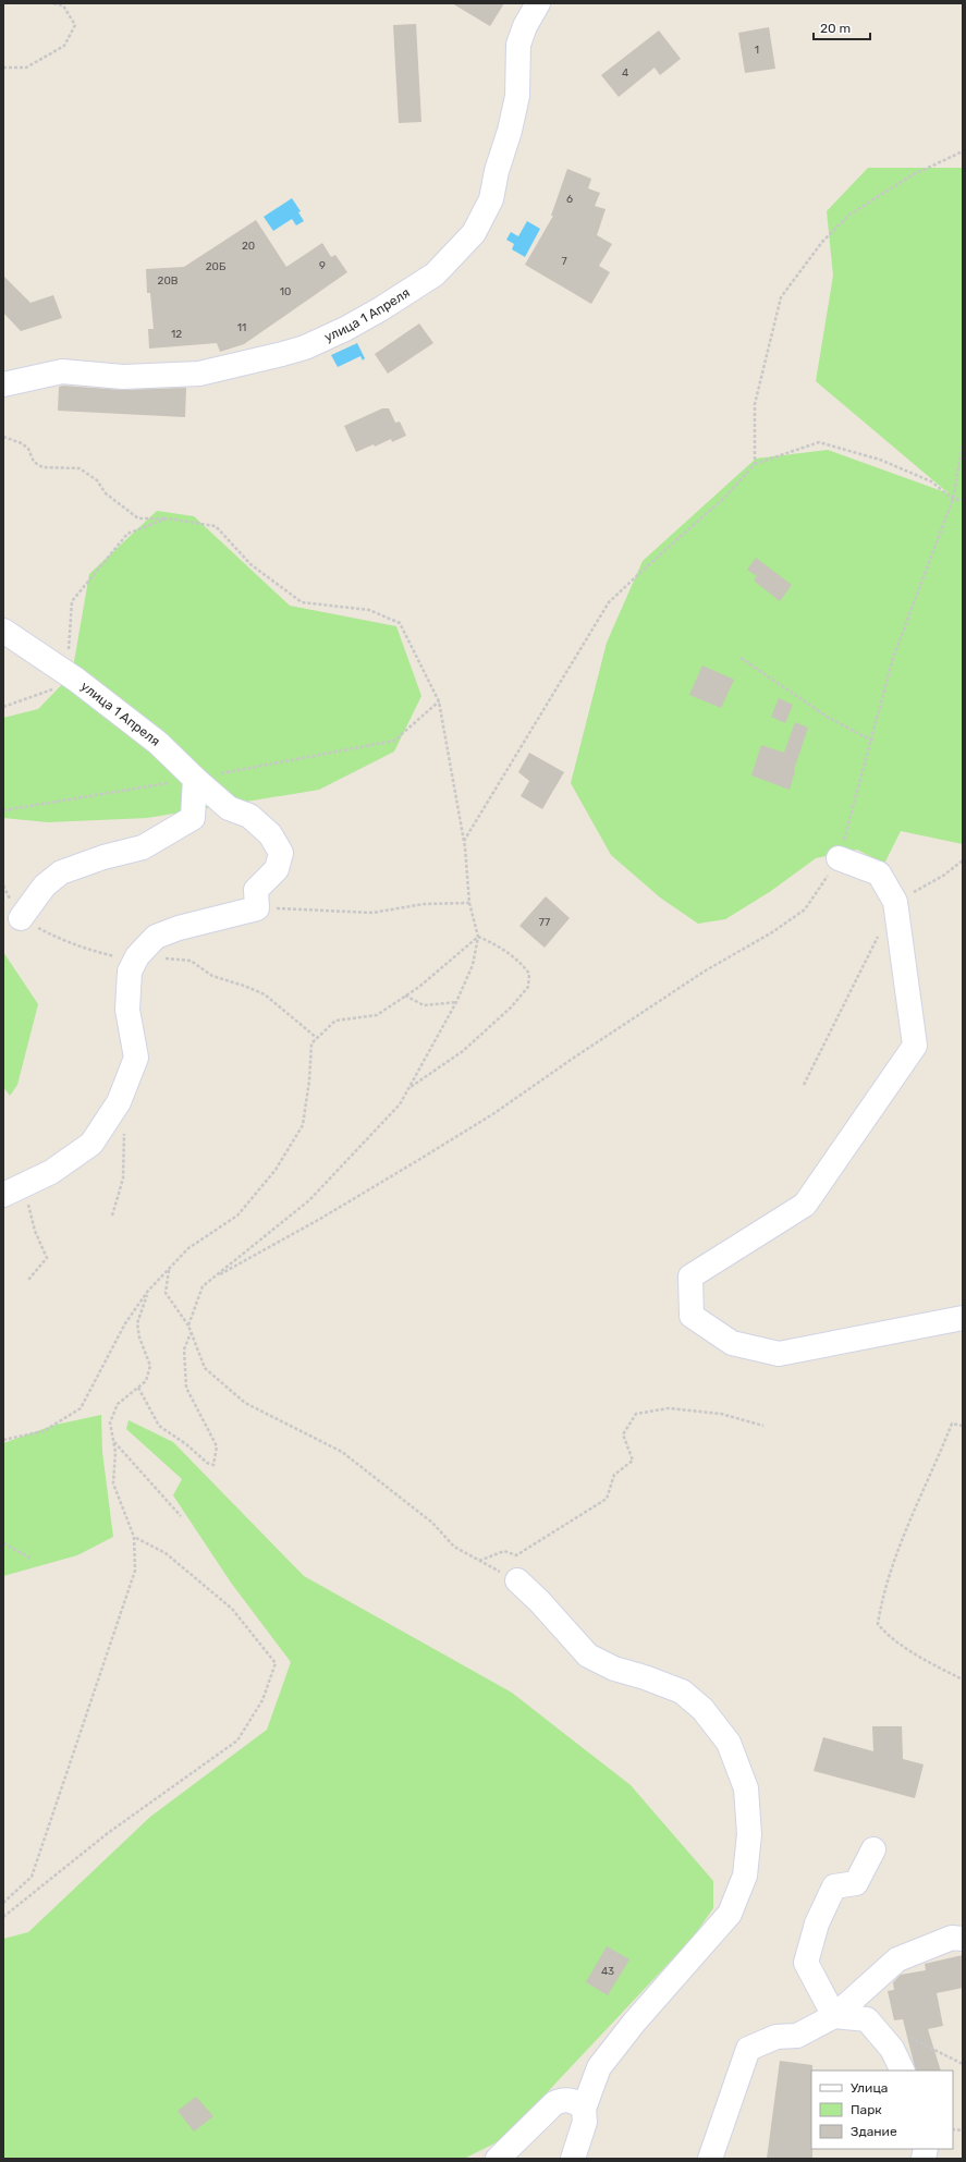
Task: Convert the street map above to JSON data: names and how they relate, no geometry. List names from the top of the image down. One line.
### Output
{"streets":{"street":["улица 1 Апреля"]},"house_numbers":["1","4","6","20","7","9","20Б","20В","10","11","12","77","43"],"legend":["Улица","Парк","Здание"],"scale_bar":"20 m"}
